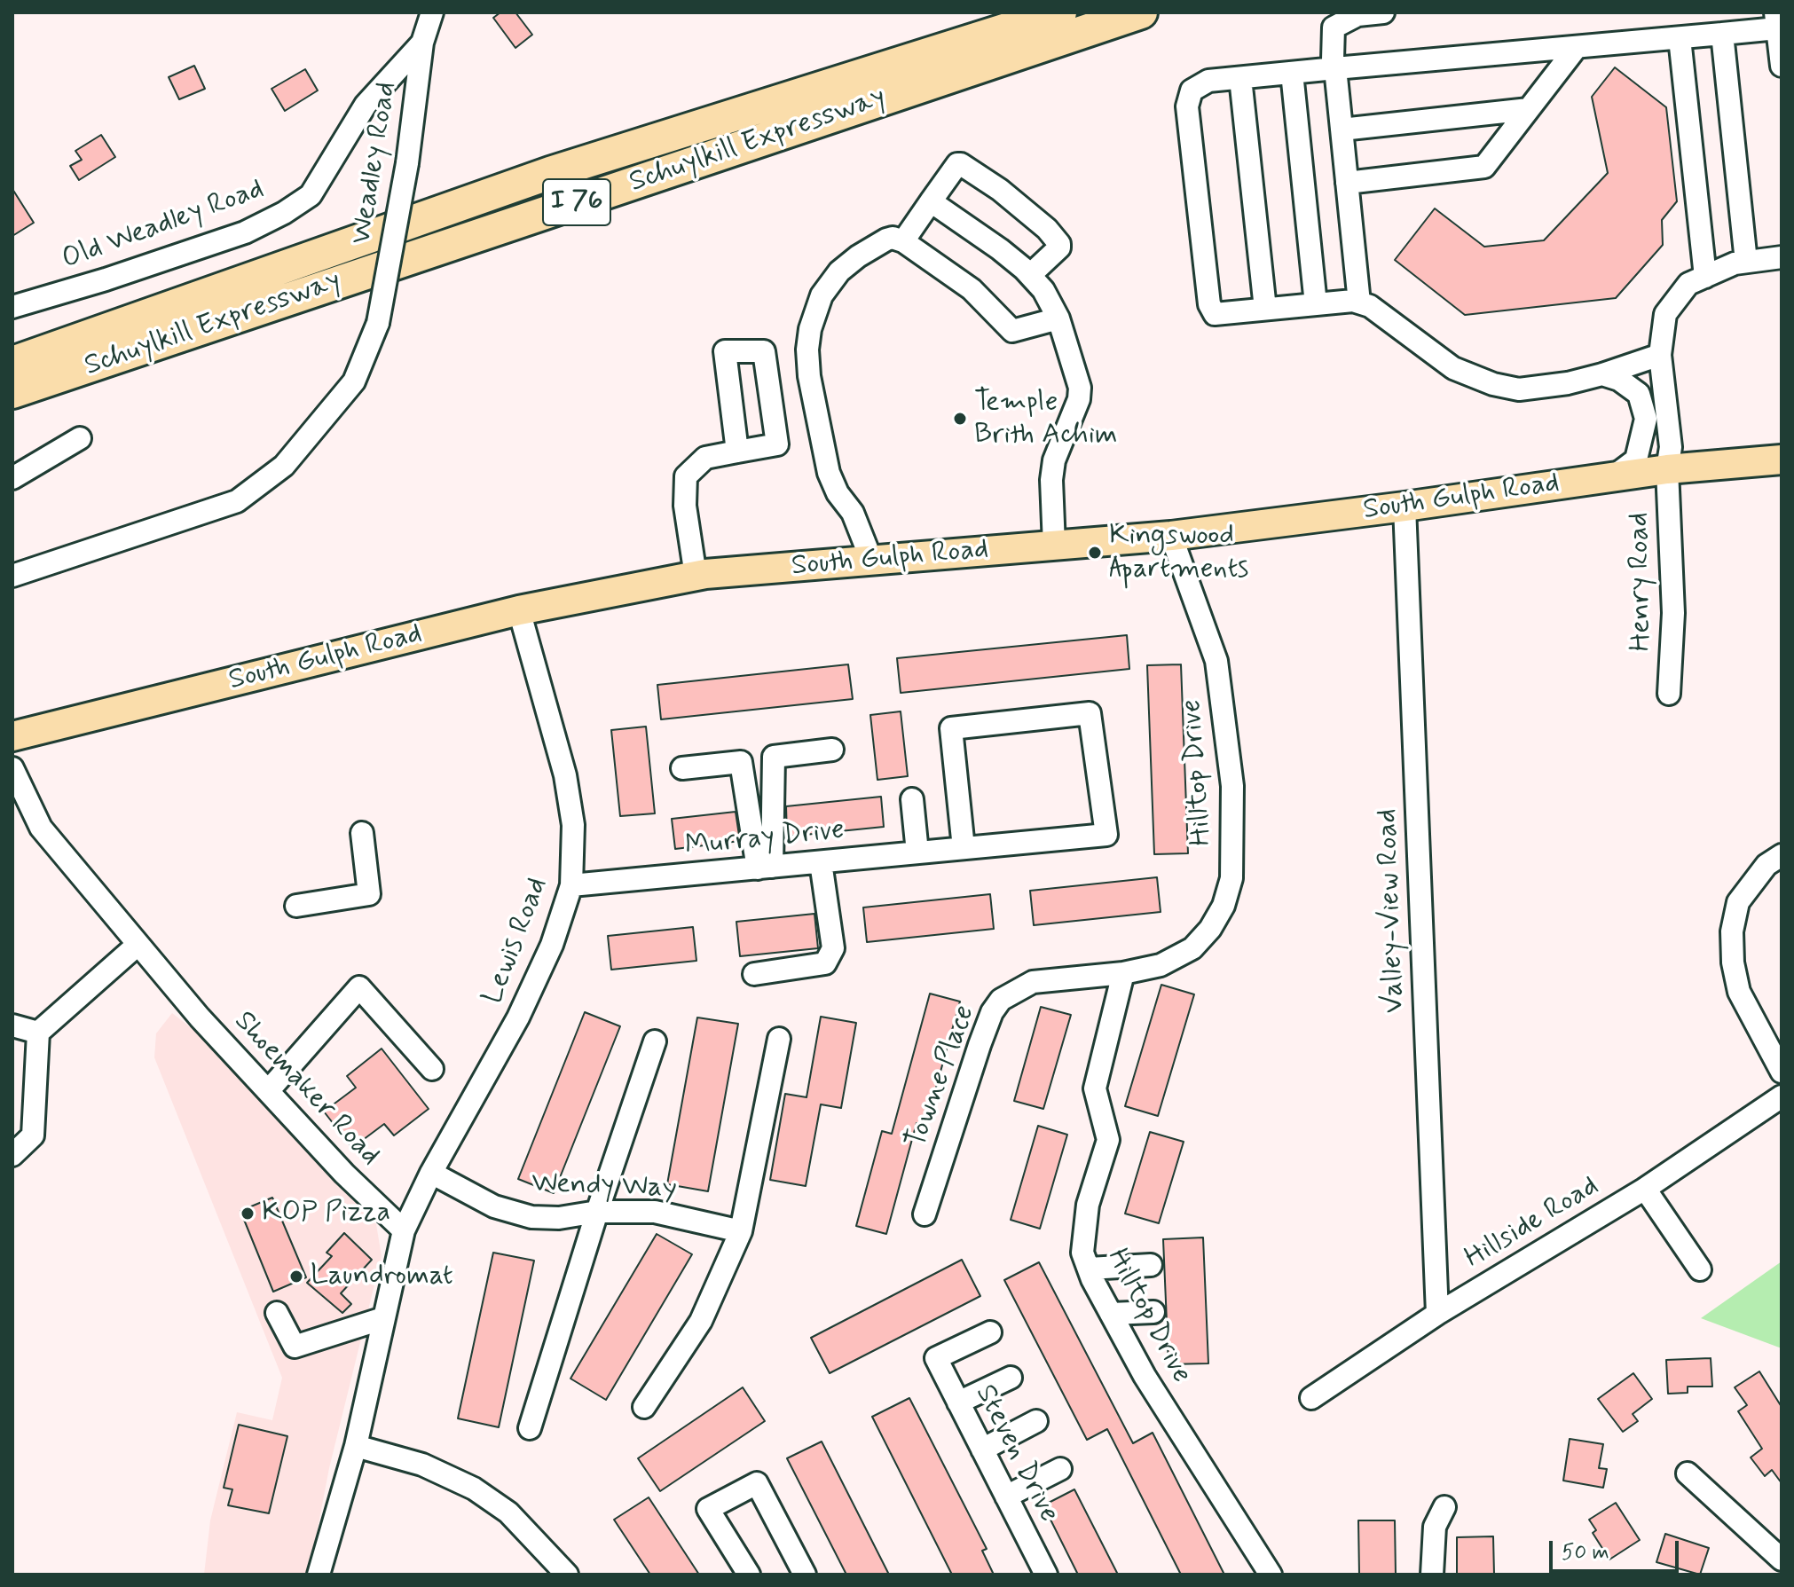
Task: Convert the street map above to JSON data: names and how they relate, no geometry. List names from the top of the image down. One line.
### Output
{"streets":{"highway":["Schuylkill Expressway","I 76"],"main road":["South Gulph Road"],"street":["Weadley Road","Old Weadley Road","Henry Road","Hilltop Drive","Murray Drive","Valley-View Road","Lewis Road","Towne Place","Shoemaker Road","Wendy Way","Hillside Road","Steven Drive"]},"crossings":[["Weadley Road","Old Weadley Road"],["South Gulph Road","Henry Road"],["South Gulph Road","Hilltop Drive"],["South Gulph Road","Valley-View Road"],["South Gulph Road","Lewis Road"],["Hilltop Drive","Towne Place"],["Murray Drive","Lewis Road"],["Valley-View Road","Hillside Road"],["Lewis Road","Shoemaker Road"],["Lewis Road","Wendy Way"]],"places":["Temple Brith Achim","Kingswood Apartments","KOP Pizza","Laundromat"],"scale_bar":"50 m"}
